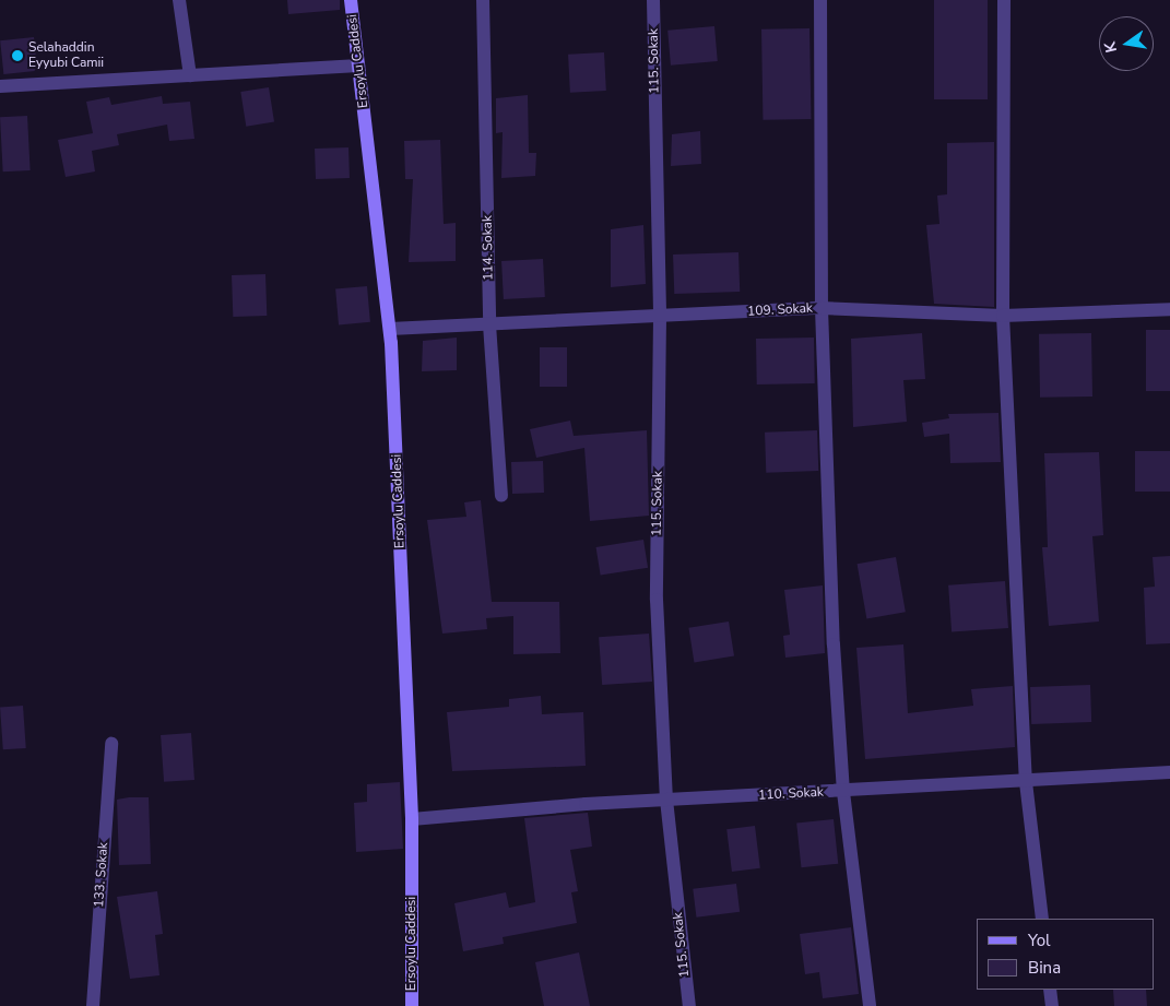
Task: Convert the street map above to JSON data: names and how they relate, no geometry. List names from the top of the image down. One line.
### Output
{"streets":{"street":["Ersoylu Caddesi","115. Sokak","114. Sokak","109. Sokak","110. Sokak","133. Sokak"]},"crossings":[["Ersoylu Caddesi","109. Sokak"],["Ersoylu Caddesi","110. Sokak"],["115. Sokak","109. Sokak"],["115. Sokak","110. Sokak"],["114. Sokak","109. Sokak"]],"places":["Selahaddin Eyyubi Camii"],"legend":["Yol","Bina"],"north":"left"}
